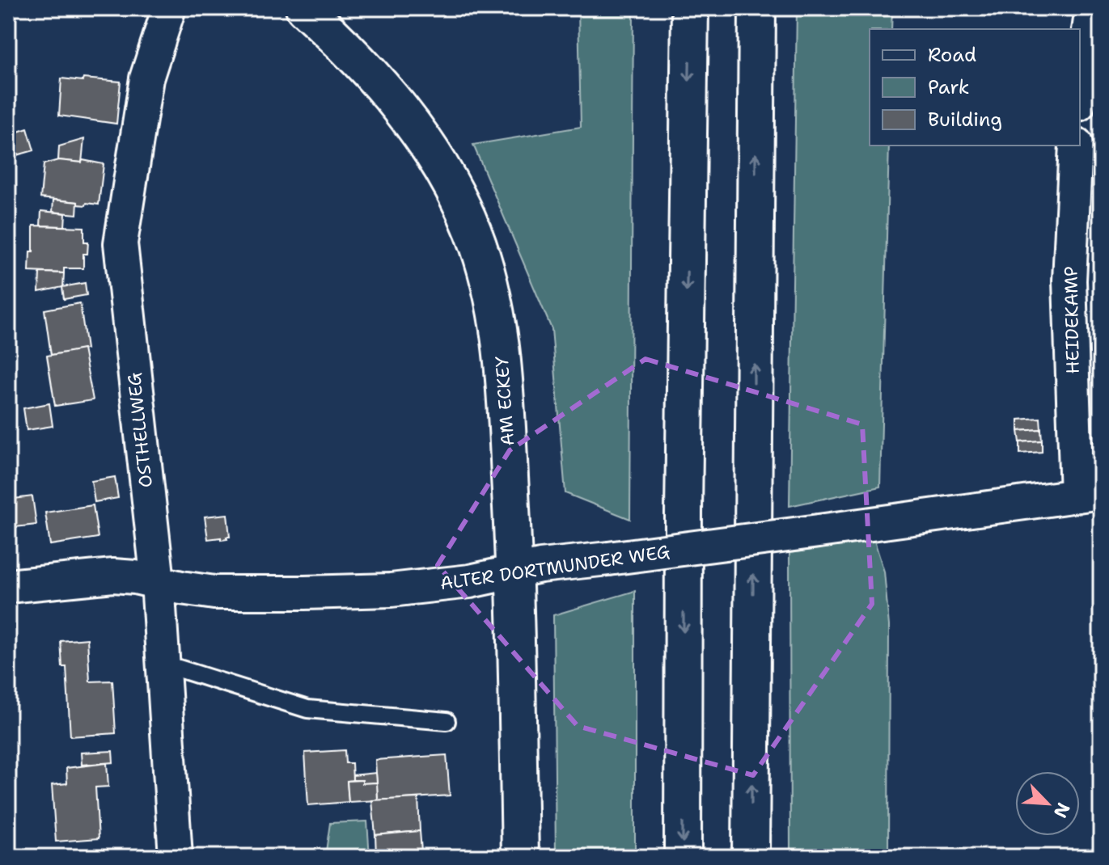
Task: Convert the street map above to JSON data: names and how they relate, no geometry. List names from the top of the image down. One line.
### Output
{"streets":{"main road":["AM ECKEY"],"street":["HEIDEKAMP","OSTHELLWEG","ALTER DORTMUNDER WEG"]},"crossings":[["HEIDEKAMP","ALTER DORTMUNDER WEG"],["AM ECKEY","ALTER DORTMUNDER WEG"],["OSTHELLWEG","ALTER DORTMUNDER WEG"]],"legend":["Road","Park","Building"],"north":"bottom right"}
